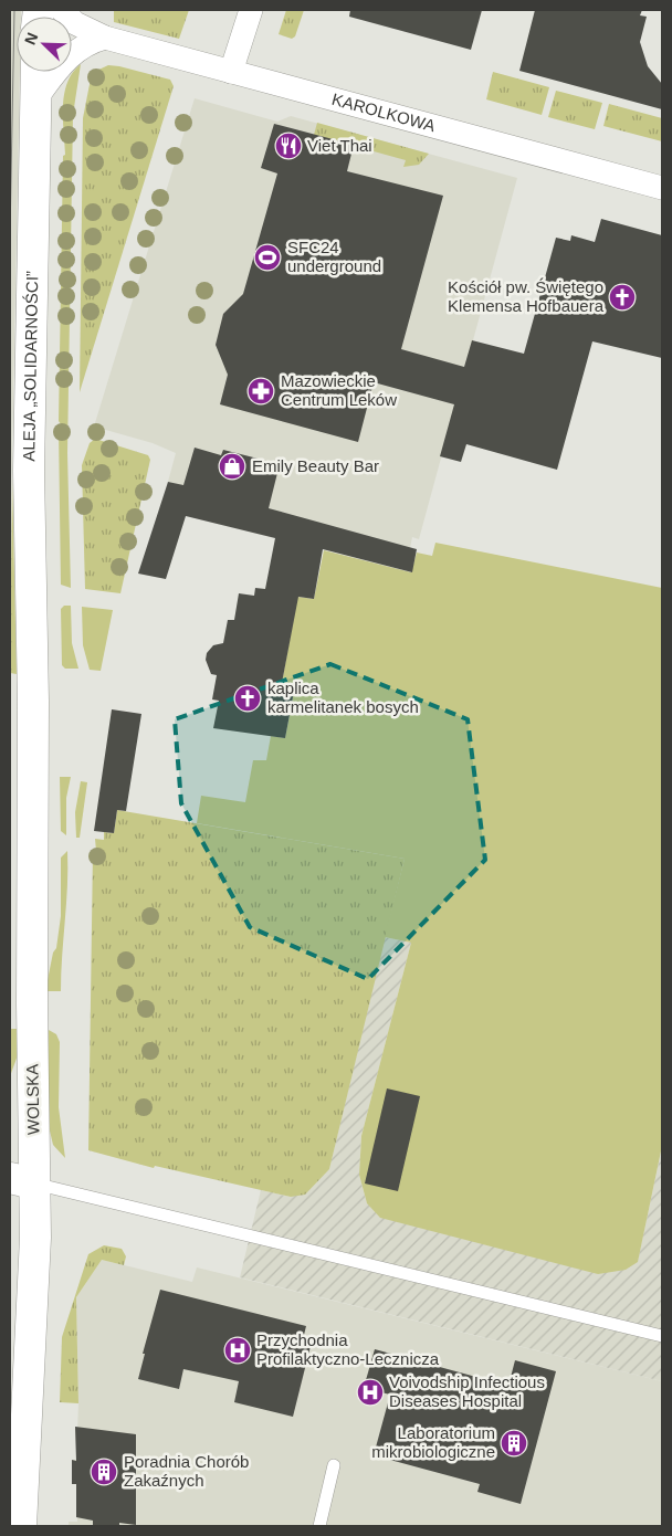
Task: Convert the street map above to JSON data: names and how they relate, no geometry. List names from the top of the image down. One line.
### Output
{"streets":{"main road":["ALEJA „SOLIDARNOŚCI”","WOLSKA"],"street":["KAROLKOWA"]},"crossings":[["ALEJA „SOLIDARNOŚCI”","WOLSKA"]],"places":{"restaurant":["Viet Thai"],"sports":["SFC24 underground"],"church":["Kościół pw. Świętego Klemensa Hofbauera","kaplica karmelitanek bosych"],"pharmacy":["Mazowieckie Centrum Leków"],"shop":["Emily Beauty Bar"],"hospital":["Przychodnia Profilaktyczno-Lecznicza","Voivodship Infectious Diseases Hospital"],"building":["Laboratorium mikrobiologiczne","Poradnia Chorób Zakaźnych"]},"north":"top left"}
